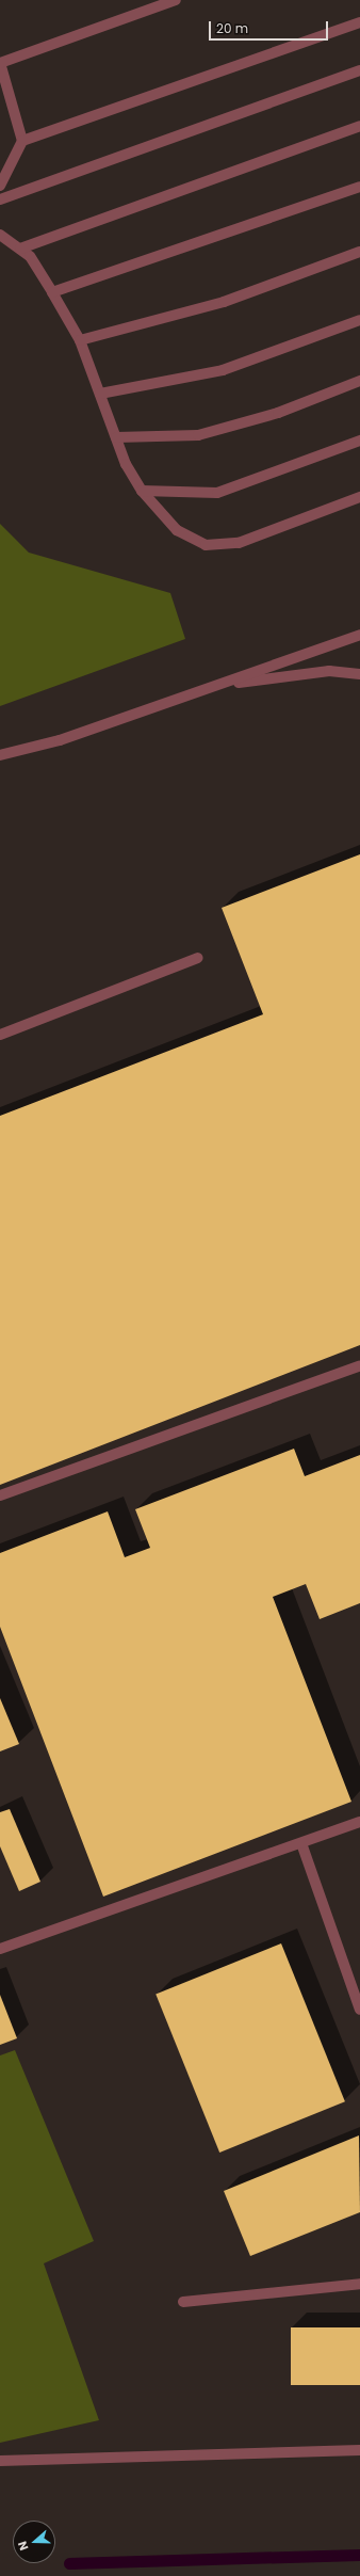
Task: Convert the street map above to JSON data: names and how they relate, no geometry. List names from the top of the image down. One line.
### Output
{"scale_bar":"20 m","north":"left"}
